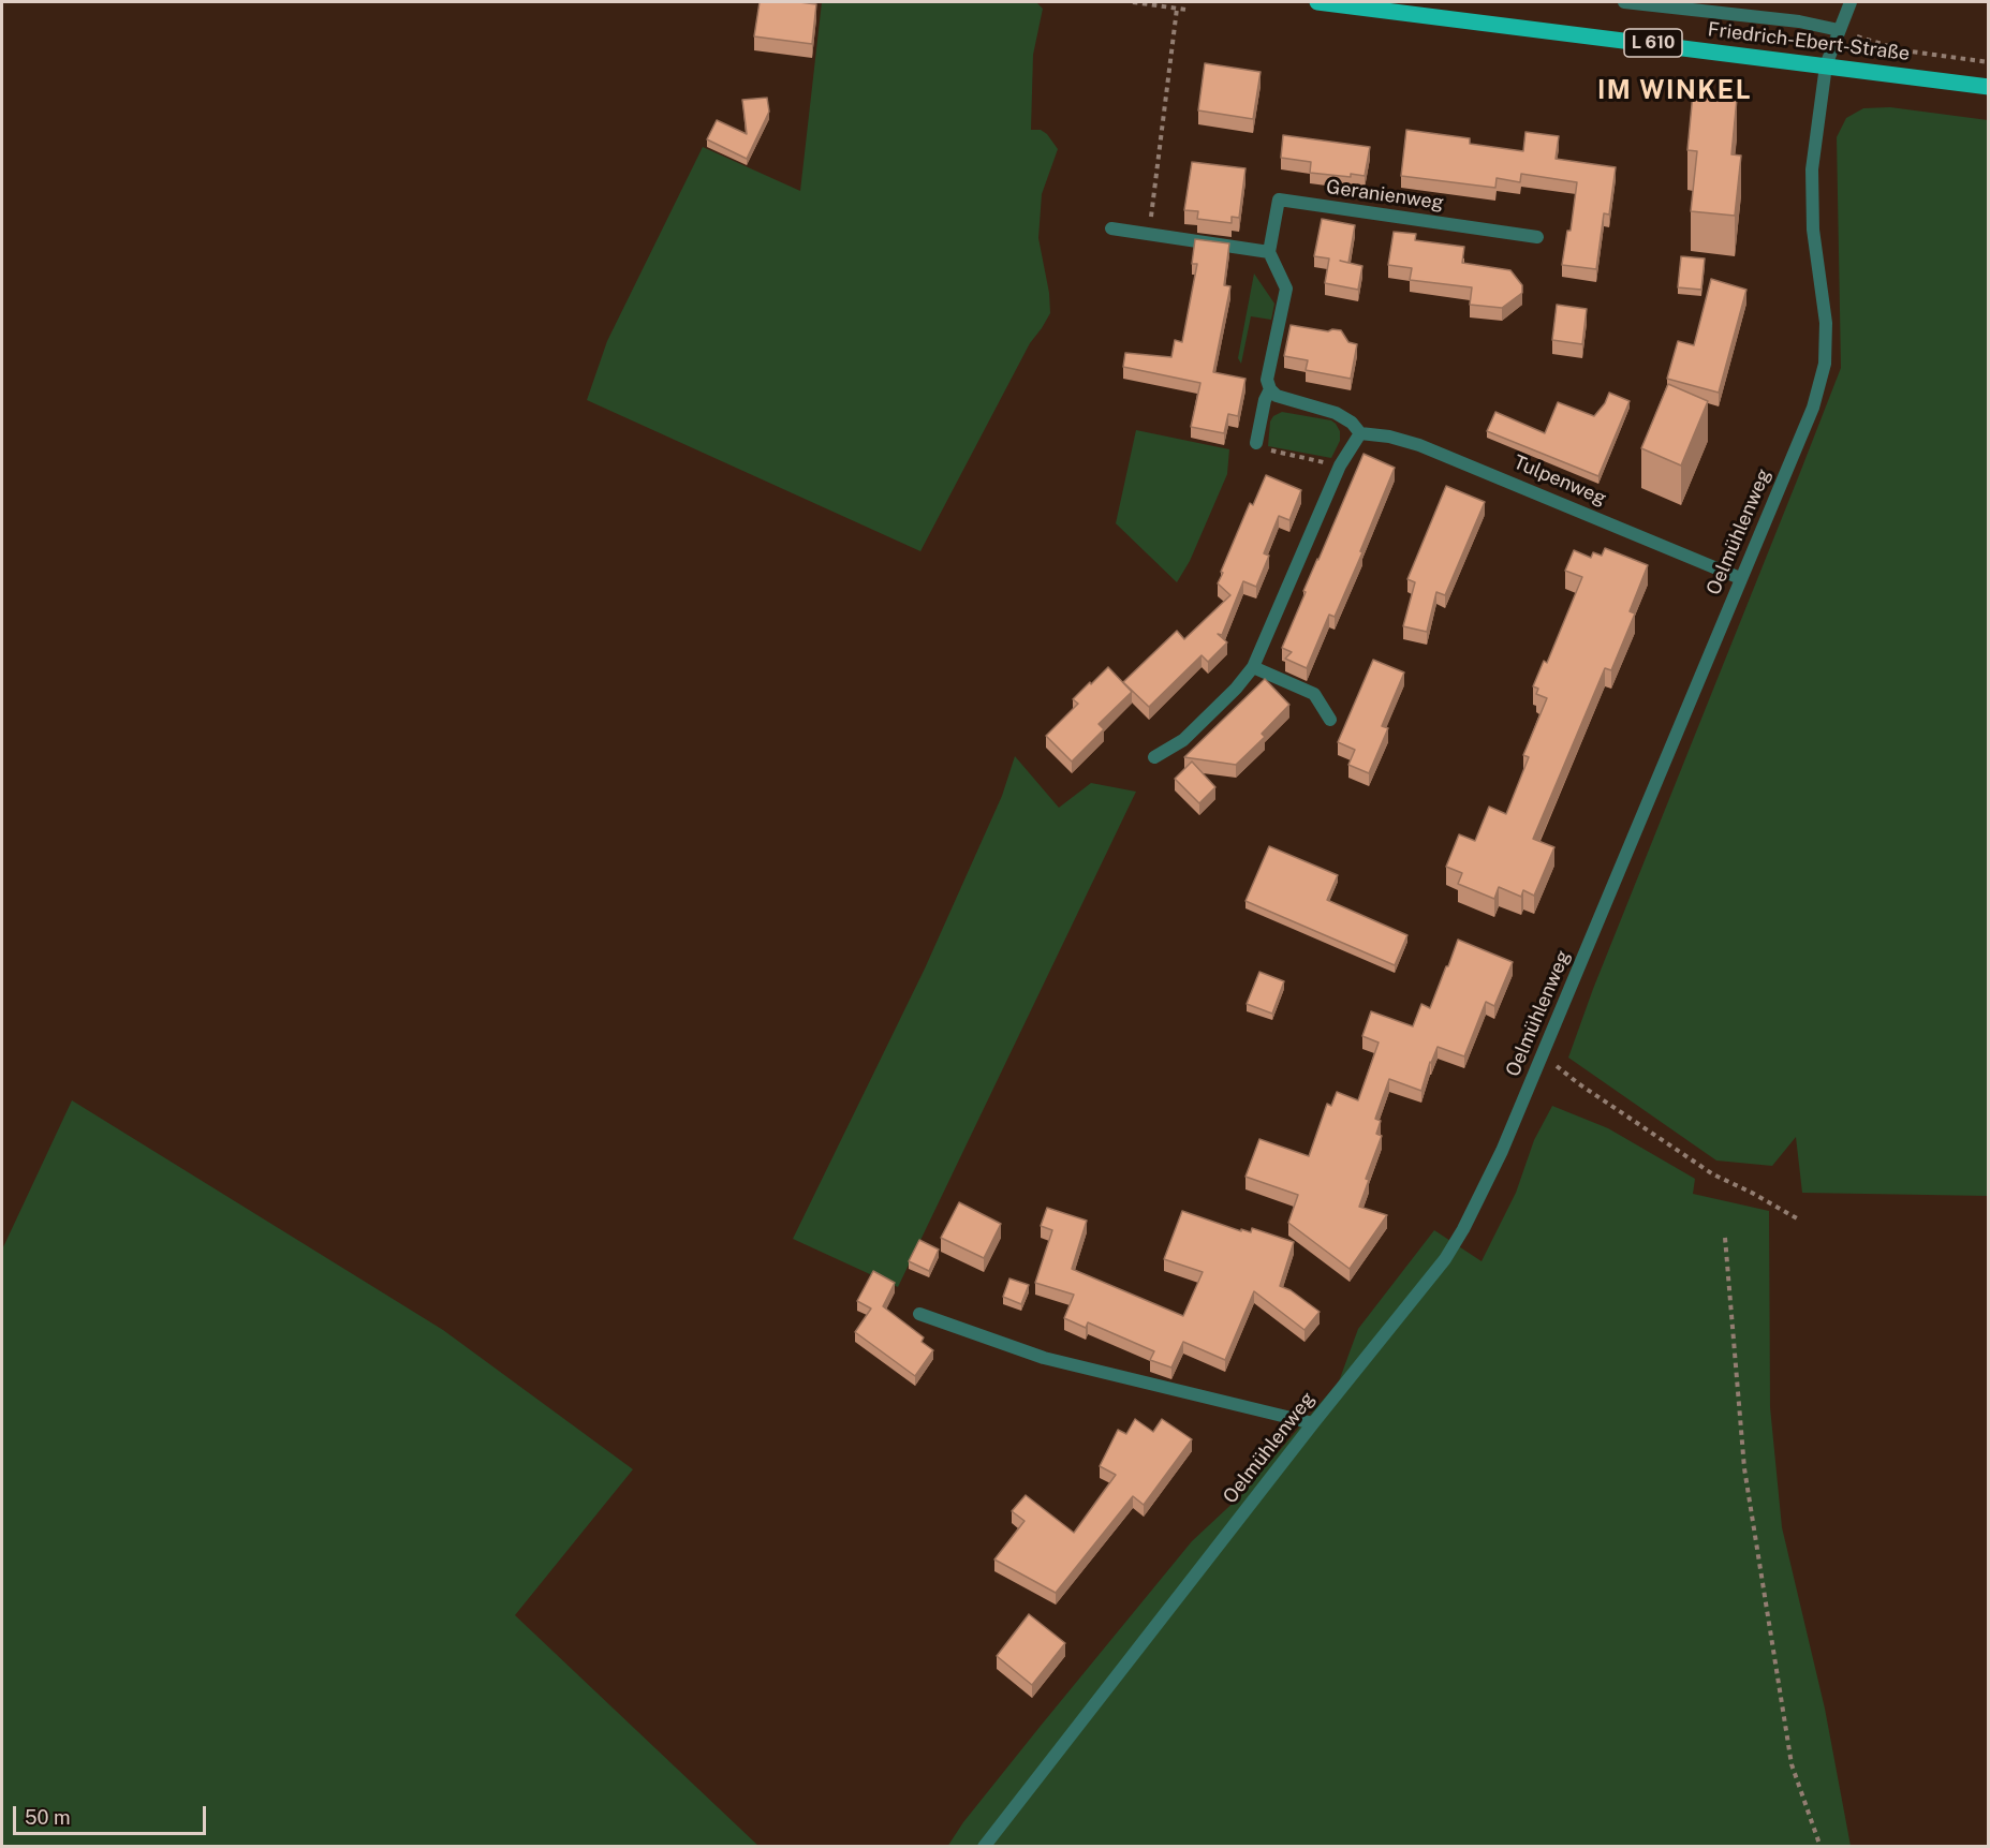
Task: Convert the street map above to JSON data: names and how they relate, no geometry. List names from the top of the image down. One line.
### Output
{"streets":{"main road":["Friedrich-Ebert-Straße","L 610"],"street":["Geranienweg","Tulpenweg","Oelmühlenweg"]},"crossings":[["Friedrich-Ebert-Straße","Oelmühlenweg"],["Tulpenweg","Oelmühlenweg"]],"districts":["IM WINKEL"],"scale_bar":"50 m"}
